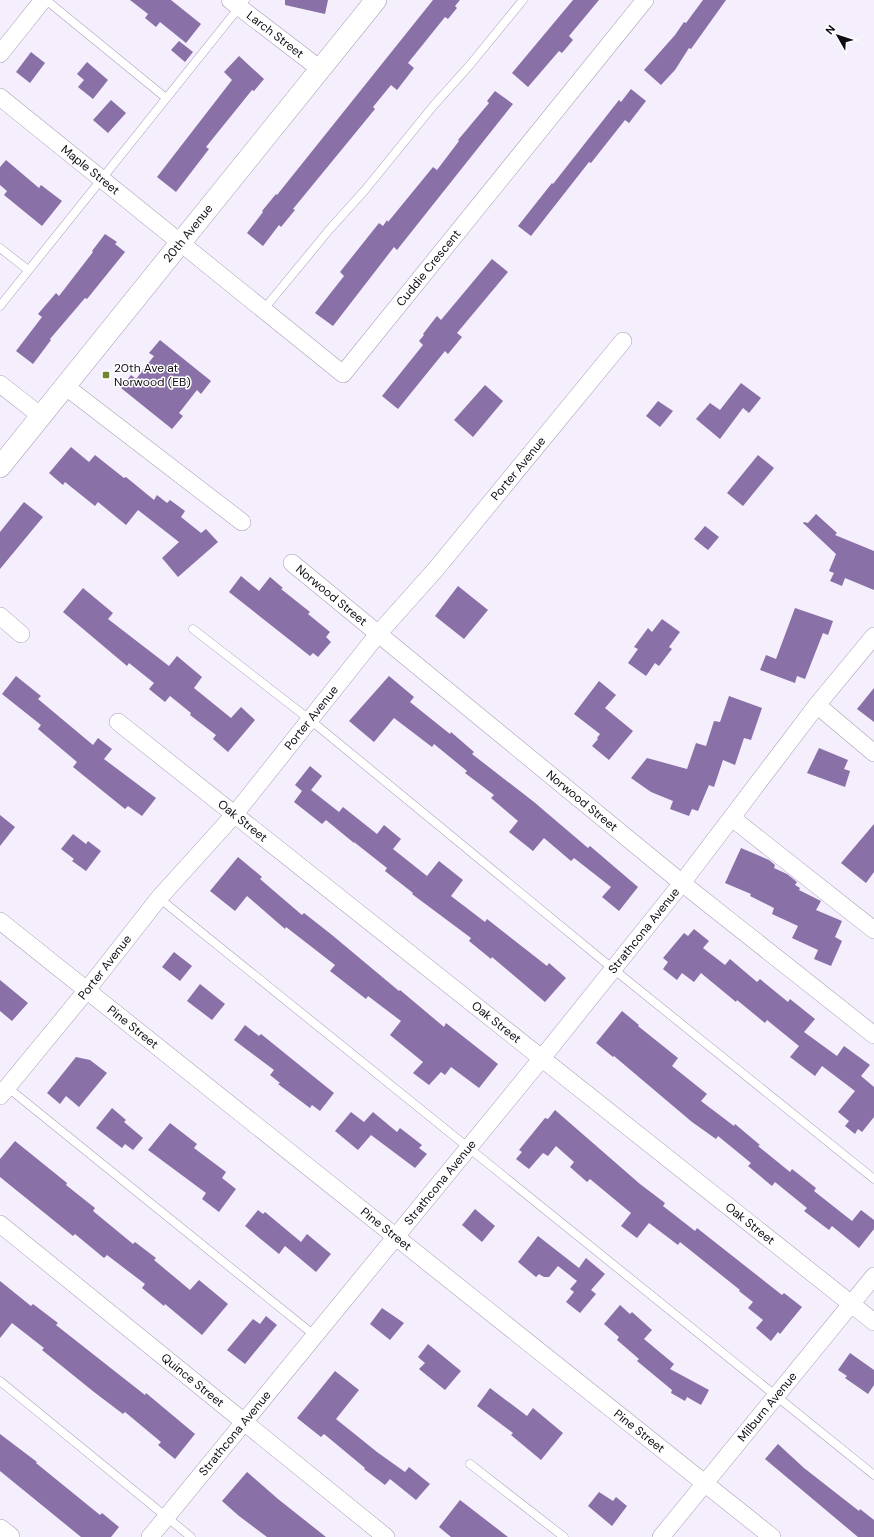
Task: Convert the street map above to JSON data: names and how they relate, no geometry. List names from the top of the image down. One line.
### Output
{"streets":{"street":["Larch Street","Maple Street","20th Avenue","Cuddie Crescent","Porter Avenue","Norwood Street","Oak Street","Strathcona Avenue","Pine Street","Quince Street","Milburn Avenue"]},"crossings":[["Larch Street","20th Avenue"],["Maple Street","20th Avenue"],["Maple Street","Cuddie Crescent"],["20th Avenue","Cuddie Crescent"],["Porter Avenue","Norwood Street"],["Porter Avenue","Oak Street"],["Porter Avenue","Pine Street"],["Norwood Street","Strathcona Avenue"],["Oak Street","Strathcona Avenue"],["Oak Street","Milburn Avenue"],["Strathcona Avenue","Pine Street"],["Strathcona Avenue","Quince Street"],["Pine Street","Milburn Avenue"]],"places":{"transit":["20th Ave at Norwood (EB)"]},"north":"top left"}
